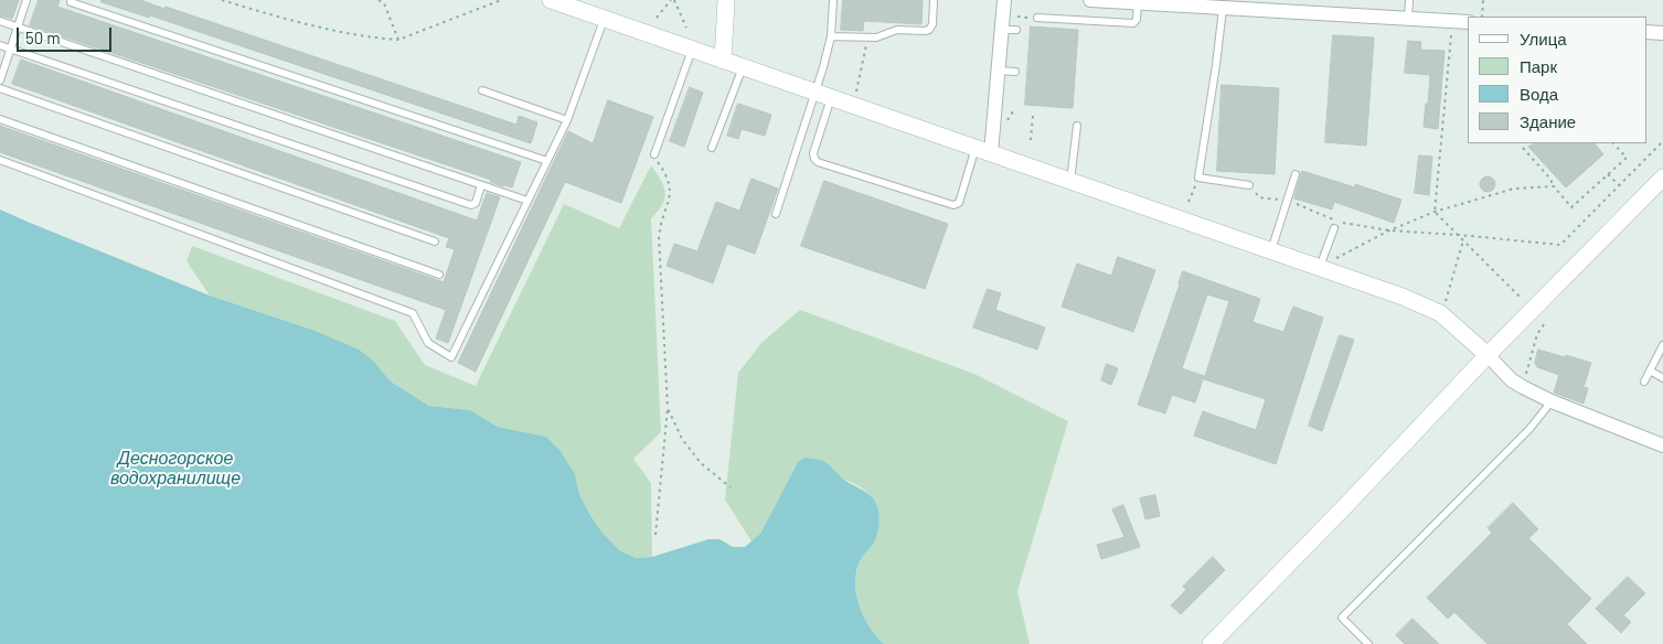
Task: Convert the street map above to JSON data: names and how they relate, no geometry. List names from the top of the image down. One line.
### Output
{"water":["Десногорское водохранилище"],"legend":["Улица","Парк","Вода","Здание"],"scale_bar":"50 m"}
